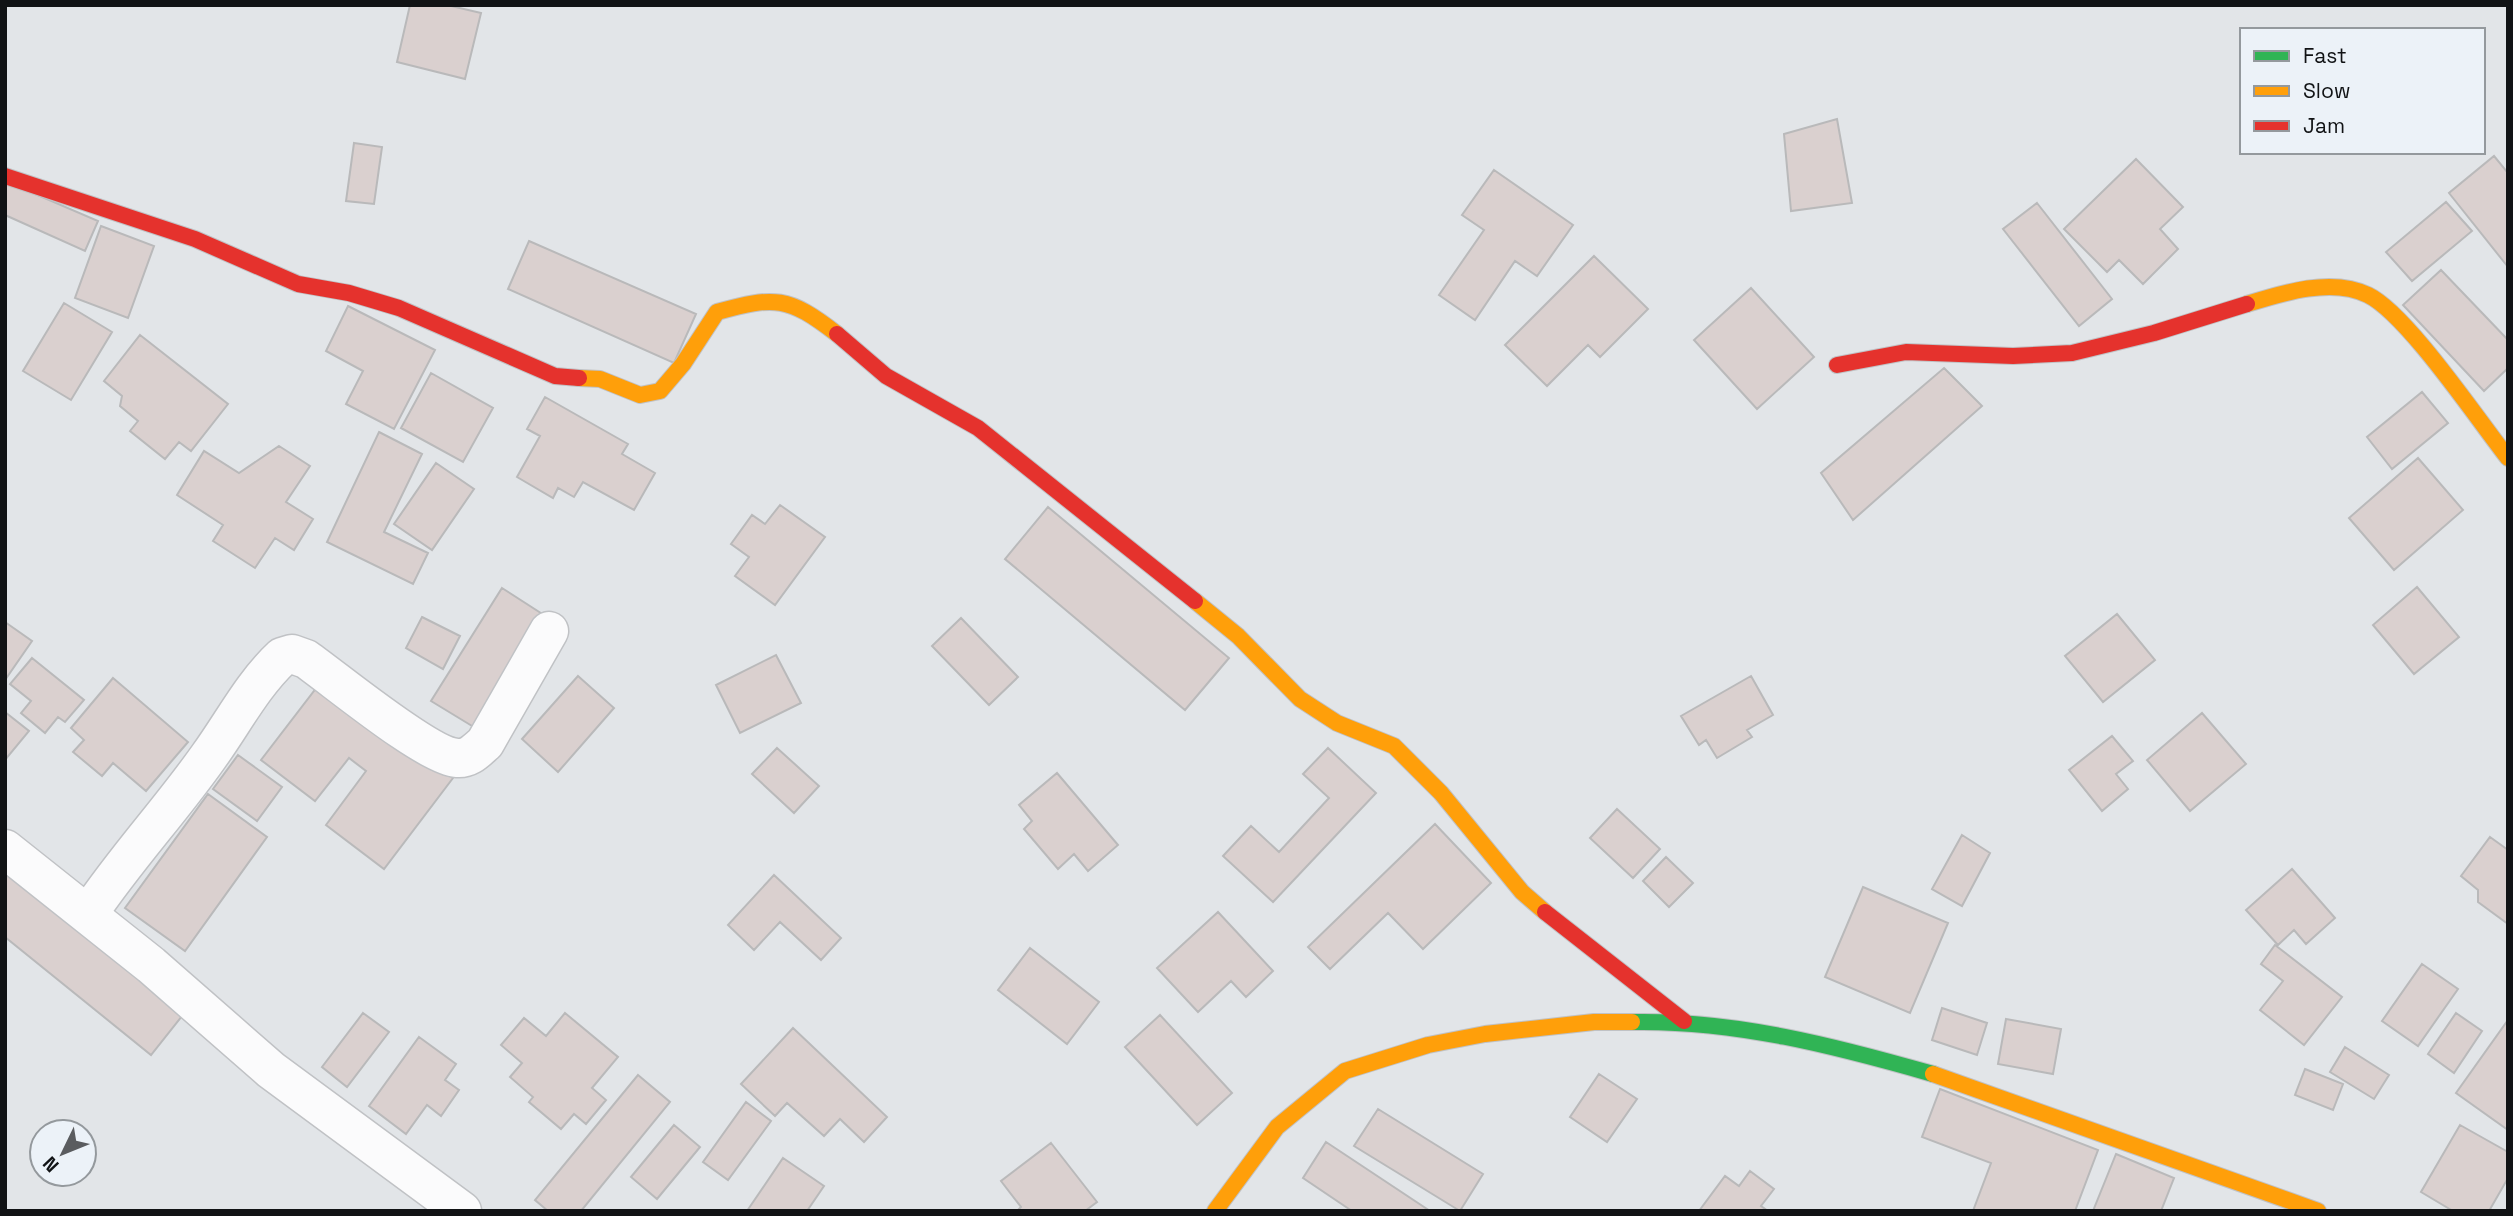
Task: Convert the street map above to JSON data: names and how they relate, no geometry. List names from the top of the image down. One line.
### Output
{"legend":["Fast","Slow","Jam"],"north":"bottom left"}
